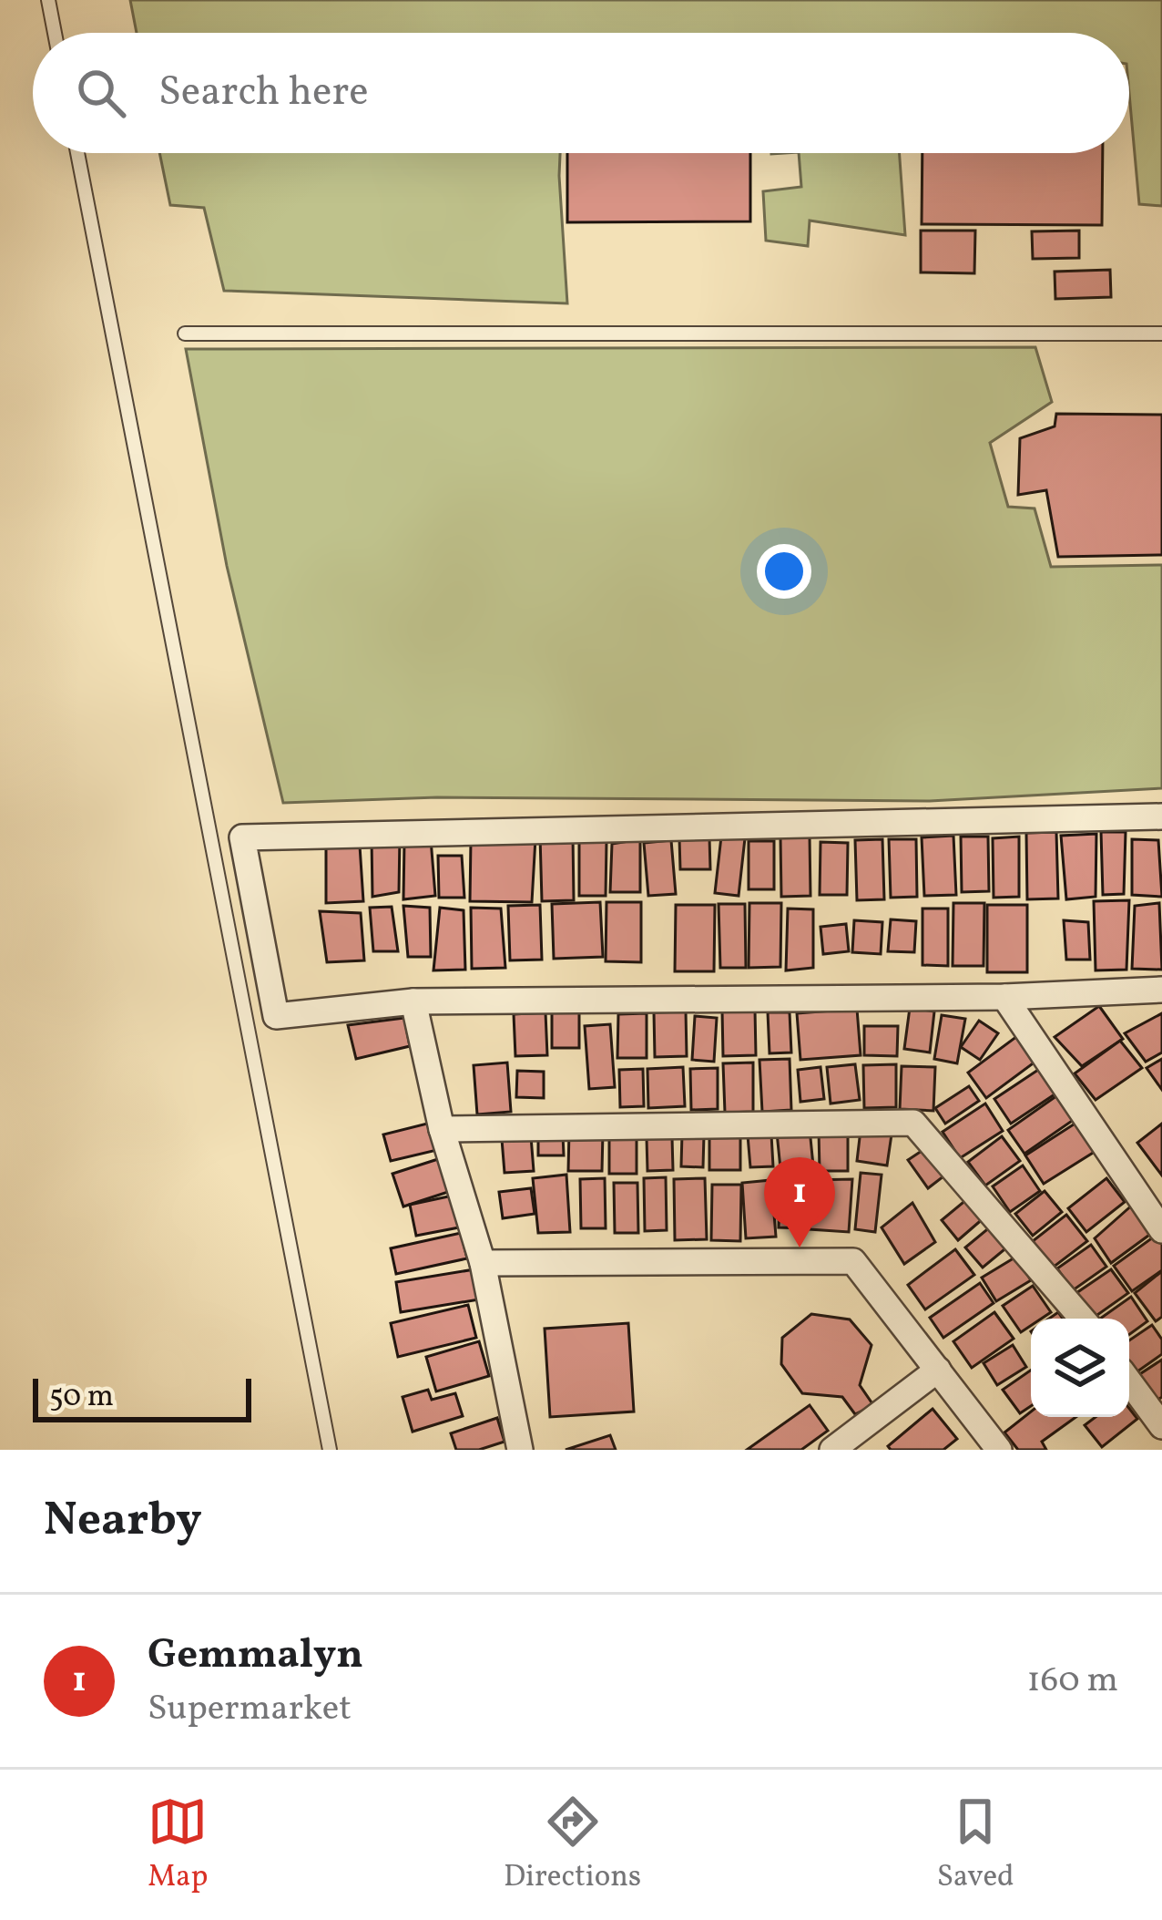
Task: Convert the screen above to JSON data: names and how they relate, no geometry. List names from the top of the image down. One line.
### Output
{"scale_bar":"50 m","page":{"search":"Search here","pins":"1","scale":"50 m","heading":"Nearby","list":[{"mark":"1","name":"Gemmalyn","note":"Supermarket","value":"160 m"}],"nav":["Map","Directions","Saved"]}}
